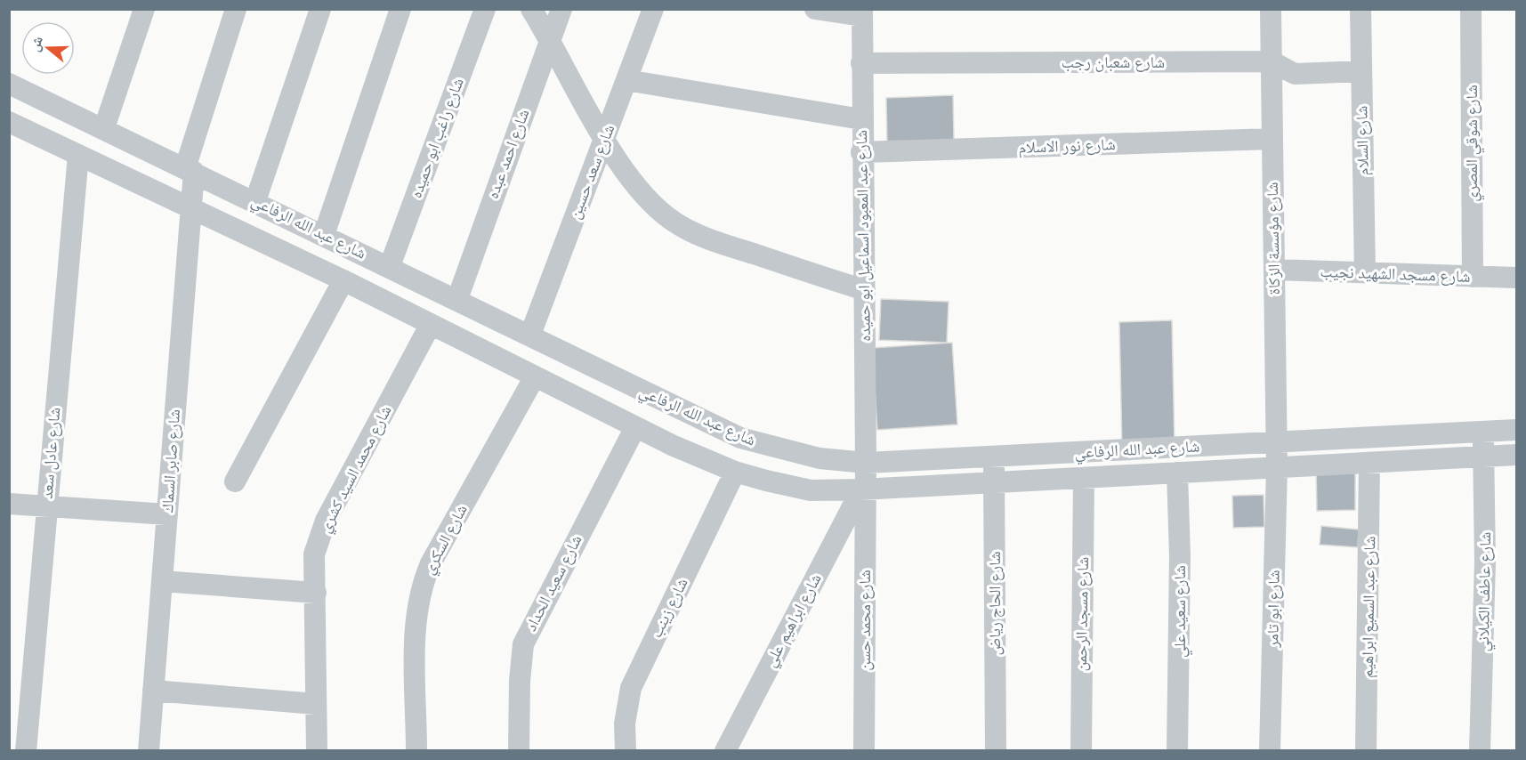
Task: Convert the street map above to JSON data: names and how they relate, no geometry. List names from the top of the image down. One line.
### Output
{"streets":{"street":["شارع شعبان رجب","شارع راغب ابو حميده","شارع السلام","شارع شوقي المصري","شارع نور الاسلام","شارع احمد عبده","شارع سعد حسين","شارع عبد الله الرفاعي","شارع عبد المعبود اسماعيل ابو حميده","شارع مؤسسة الزكاة","شارع مسجد الشهيد نجيب","شارع عادل سعد","شارع صابر السماك","شارع محمد السيد كشري","شارع السكري","شارع سعيد الحداد","شارع عاطف الكيلاني","شارع الحاج رياض","شارع عبد السميع ابراهيم","شارع زينب","شارع ابو تامر","شارع سعيد علي","شارع مسجد الرحمن","شارع ابراهيم علي","شارع محمد حسن"]},"crossings":[["شارع شعبان رجب","شارع السلام"],["شارع شعبان رجب","شارع عبد المعبود اسماعيل ابو حميده"],["شارع شعبان رجب","شارع مؤسسة الزكاة"],["شارع راغب ابو حميده","شارع عبد الله الرفاعي"],["شارع السلام","شارع مسجد الشهيد نجيب"],["شارع شوقي المصري","شارع مسجد الشهيد نجيب"],["شارع نور الاسلام","شارع عبد المعبود اسماعيل ابو حميده"],["شارع نور الاسلام","شارع مؤسسة الزكاة"],["شارع احمد عبده","شارع عبد الله الرفاعي"],["شارع سعد حسين","شارع عبد الله الرفاعي"],["شارع عبد الله الرفاعي","شارع عبد المعبود اسماعيل ابو حميده"],["شارع عبد الله الرفاعي","شارع مؤسسة الزكاة"],["شارع عبد الله الرفاعي","شارع عادل سعد"],["شارع عبد الله الرفاعي","شارع صابر السماك"],["شارع عبد الله الرفاعي","شارع محمد السيد كشري"],["شارع عبد الله الرفاعي","شارع السكري"],["شارع عبد الله الرفاعي","شارع سعيد الحداد"],["شارع عبد الله الرفاعي","شارع عاطف الكيلاني"],["شارع عبد الله الرفاعي","شارع الحاج رياض"],["شارع عبد الله الرفاعي","شارع عبد السميع ابراهيم"],["شارع عبد الله الرفاعي","شارع زينب"],["شارع عبد الله الرفاعي","شارع ابو تامر"],["شارع عبد الله الرفاعي","شارع سعيد علي"],["شارع عبد الله الرفاعي","شارع مسجد الرحمن"],["شارع عبد الله الرفاعي","شارع ابراهيم علي"],["شارع عبد الله الرفاعي","شارع محمد حسن"],["شارع عبد المعبود اسماعيل ابو حميده","شارع ابراهيم علي"],["شارع عبد المعبود اسماعيل ابو حميده","شارع محمد حسن"],["شارع مؤسسة الزكاة","شارع مسجد الشهيد نجيب"],["شارع مؤسسة الزكاة","شارع ابو تامر"],["شارع ابراهيم علي","شارع محمد حسن"]],"north":"left"}
